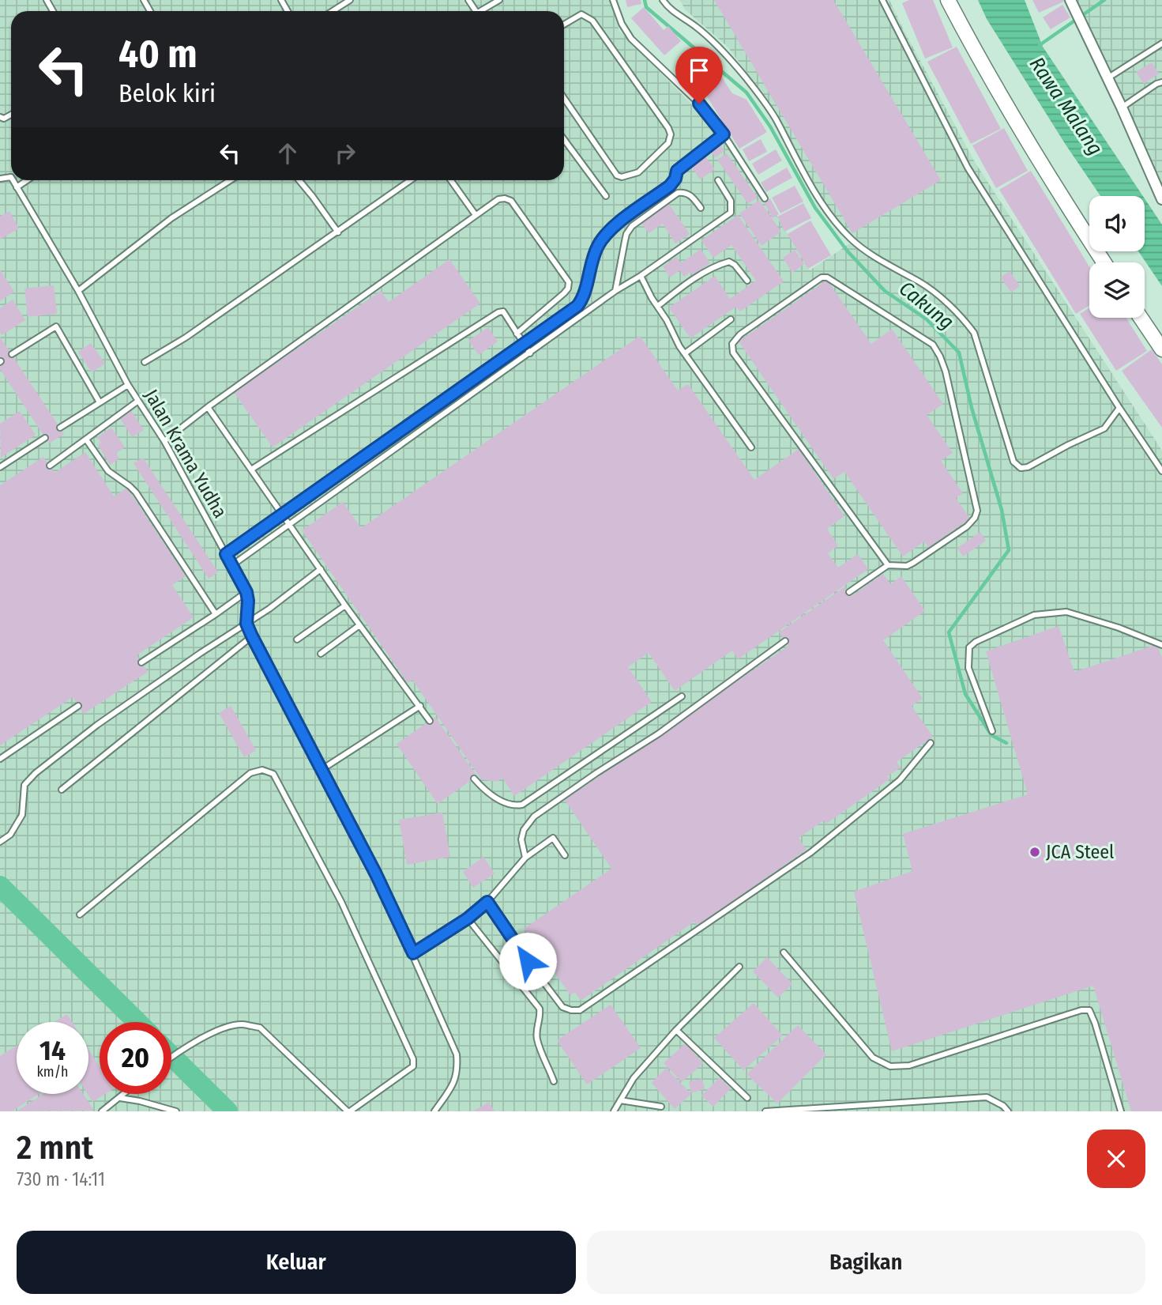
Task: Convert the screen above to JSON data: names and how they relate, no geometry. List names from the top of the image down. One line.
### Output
{"streets":{"lane":["Jalan Krama Yudha"]},"water":["Rawa Malang","Cakung"],"places":["JCA Steel"],"page":{"turn":["40 m","Belok kiri"],"speed":"14 km/h","limit":"20","heading":["2 mnt","730 m · 14:11"],"buttons":["Keluar","Bagikan"]}}
